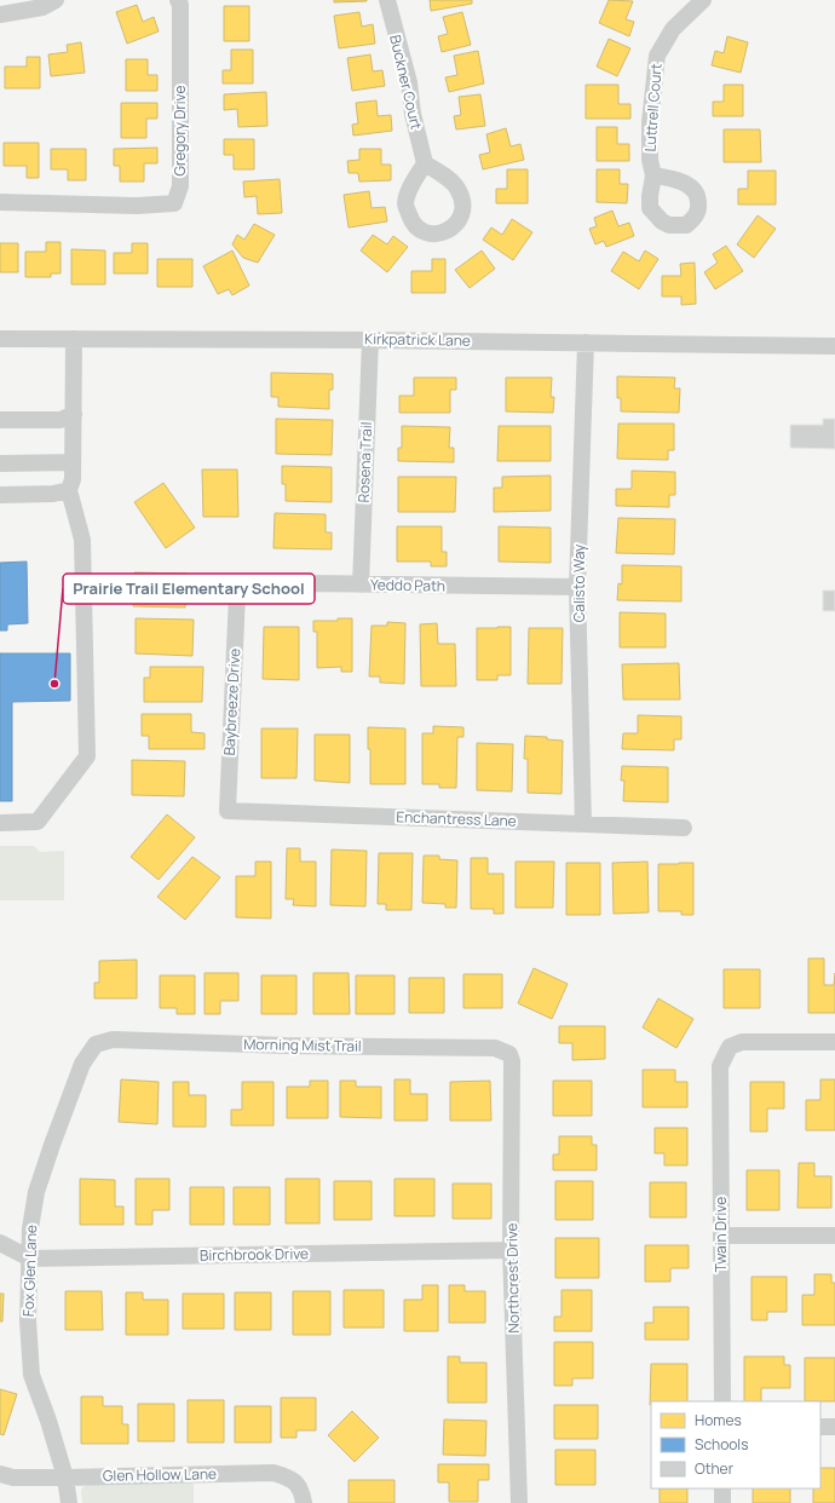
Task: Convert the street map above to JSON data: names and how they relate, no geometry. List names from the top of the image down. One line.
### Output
{"streets":{"street":["Buckner Court","Luttrell Court","Gregory Drive","Kirkpatrick Lane","Rosena Trail","Calisto Way","Yeddo Path","Baybreeze Drive","Enchantress Lane","Morning Mist Trail","Twain Drive","Birchbrook Drive","Fox Glen Lane","Northcrest Drive","Glen Hollow Lane"]},"crossings":[["Kirkpatrick Lane","Rosena Trail"],["Kirkpatrick Lane","Calisto Way"],["Rosena Trail","Yeddo Path"],["Calisto Way","Yeddo Path"],["Calisto Way","Enchantress Lane"],["Yeddo Path","Baybreeze Drive"],["Baybreeze Drive","Enchantress Lane"],["Morning Mist Trail","Fox Glen Lane"],["Morning Mist Trail","Northcrest Drive"],["Birchbrook Drive","Fox Glen Lane"],["Birchbrook Drive","Northcrest Drive"],["Fox Glen Lane","Glen Hollow Lane"]],"places":["Prairie Trail Elementary School"],"legend":["Homes","Schools","Other"]}
